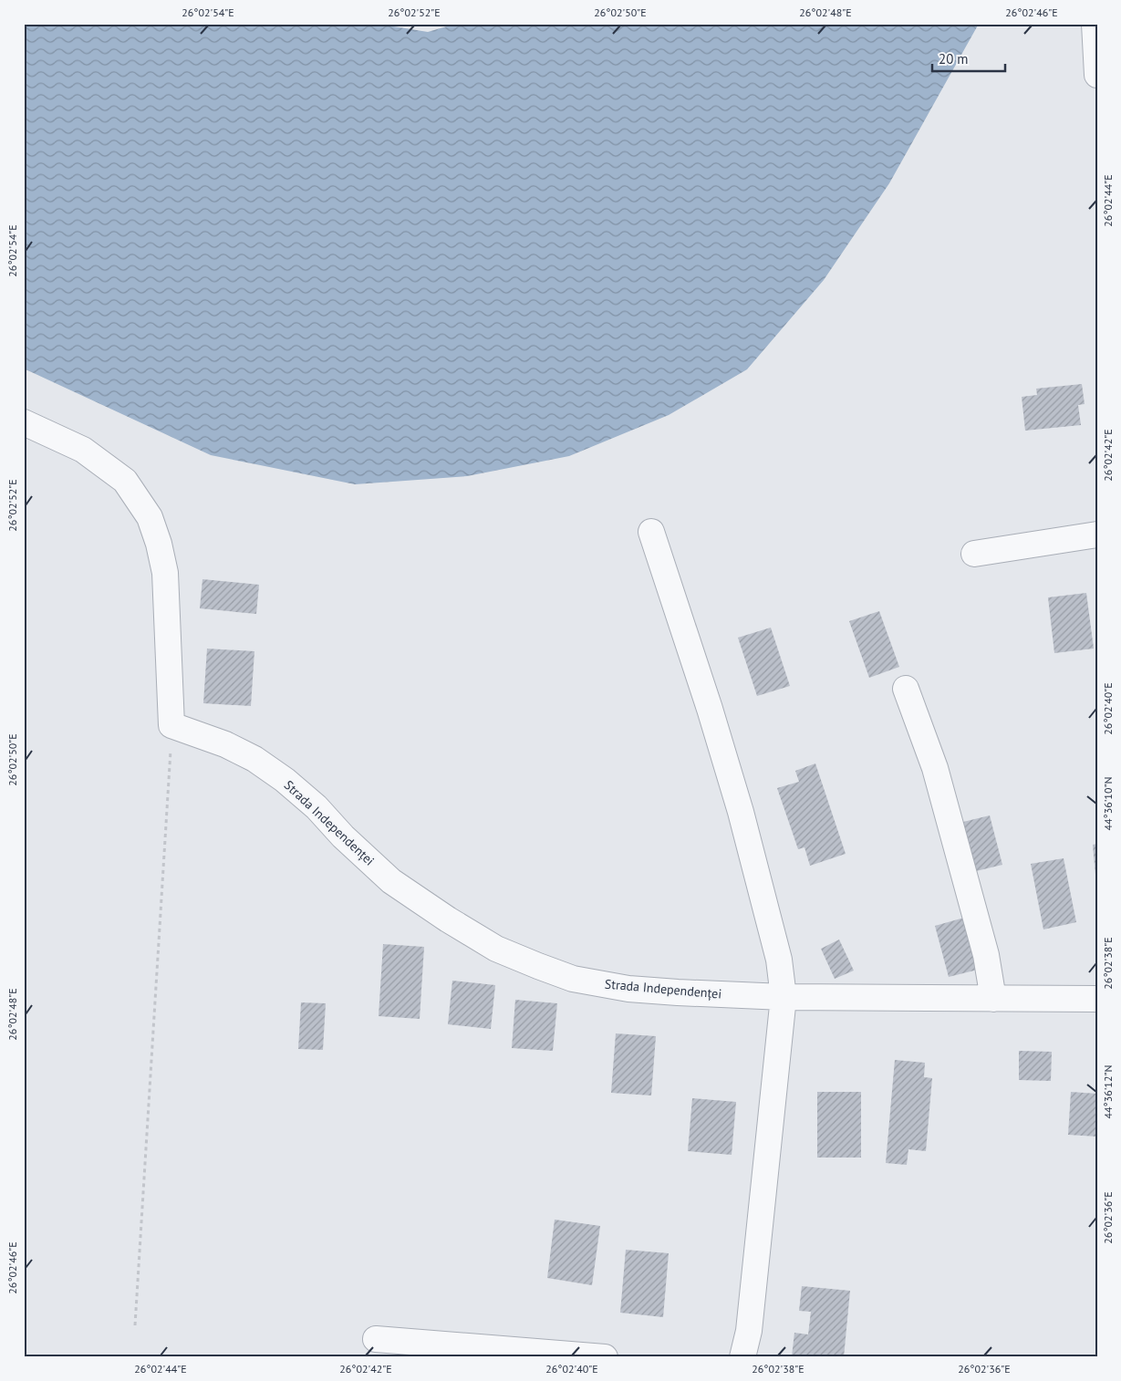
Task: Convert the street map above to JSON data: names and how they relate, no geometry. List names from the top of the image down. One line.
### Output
{"streets":{"street":["Strada Independenței"]},"scale_bar":"20 m","coordinates":["26°02'54\"E","26°02'52\"E","26°02'50\"E","26°02'48\"E","26°02'46\"E","26°02'44\"E","26°02'42\"E","26°02'40\"E","44°36'10\"N","26°02'38\"E","44°36'12\"N","26°02'36\"E"]}
